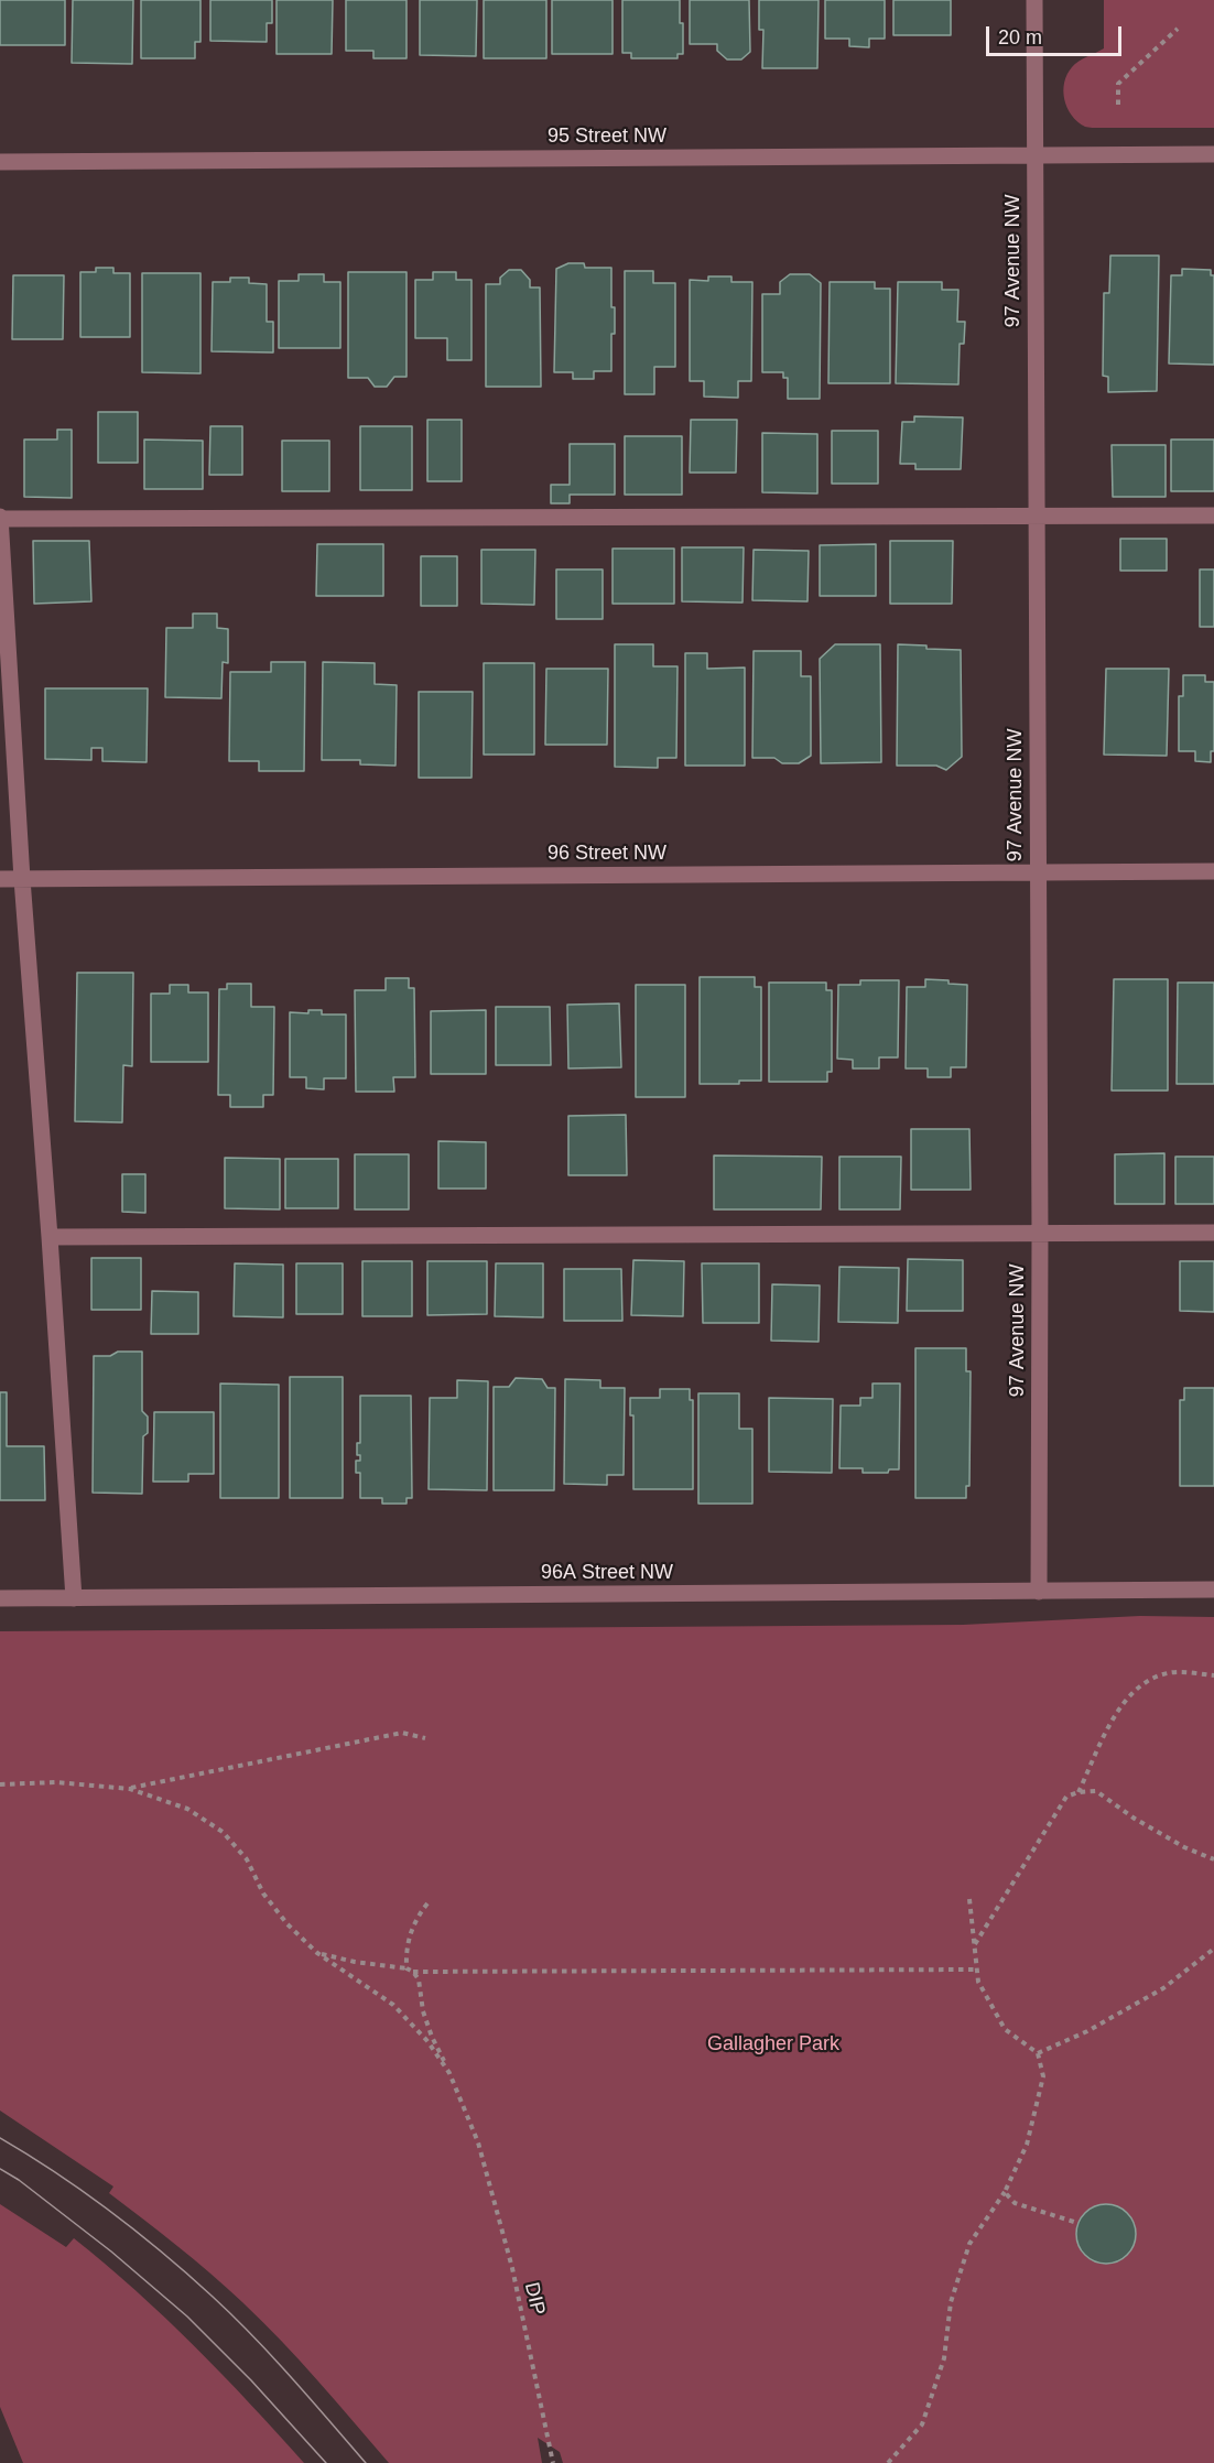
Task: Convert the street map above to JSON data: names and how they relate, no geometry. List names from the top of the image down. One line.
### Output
{"streets":{"street":["95 Street NW","97 Avenue NW","96 Street NW","96A Street NW"],"path":["DIP"]},"crossings":[["95 Street NW","97 Avenue NW"],["97 Avenue NW","96 Street NW"],["97 Avenue NW","96A Street NW"]],"parks":["Gallagher Park"],"scale_bar":"20 m"}
